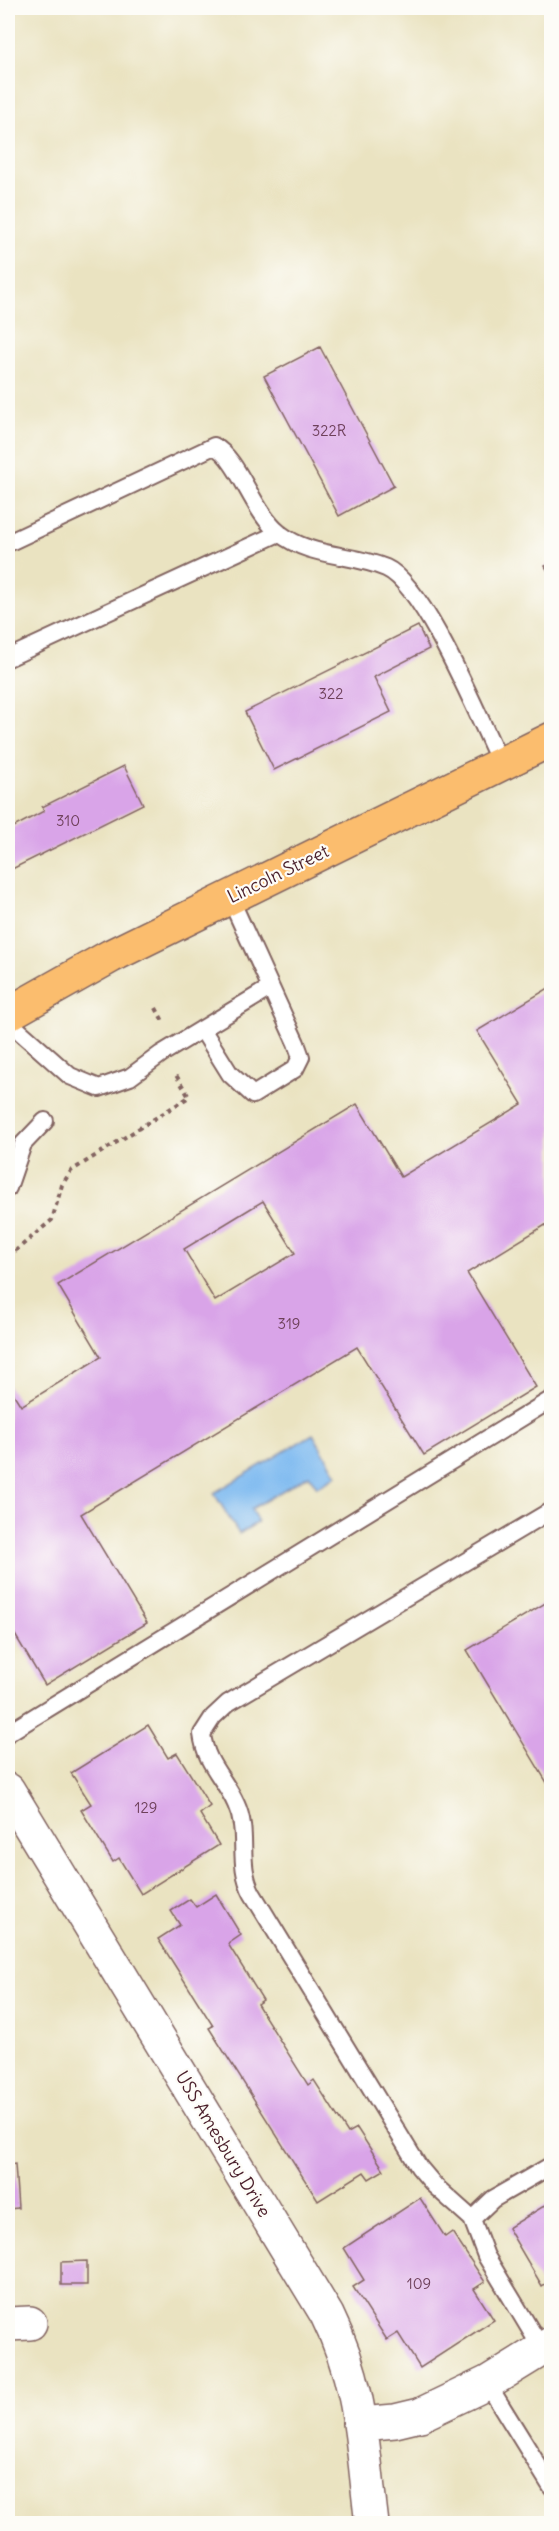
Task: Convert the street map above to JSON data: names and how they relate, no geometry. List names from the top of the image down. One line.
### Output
{"streets":{"main road":["Lincoln Street"],"street":["USS Amesbury Drive"]},"house_numbers":["322R","322","310","319","129","109"]}
